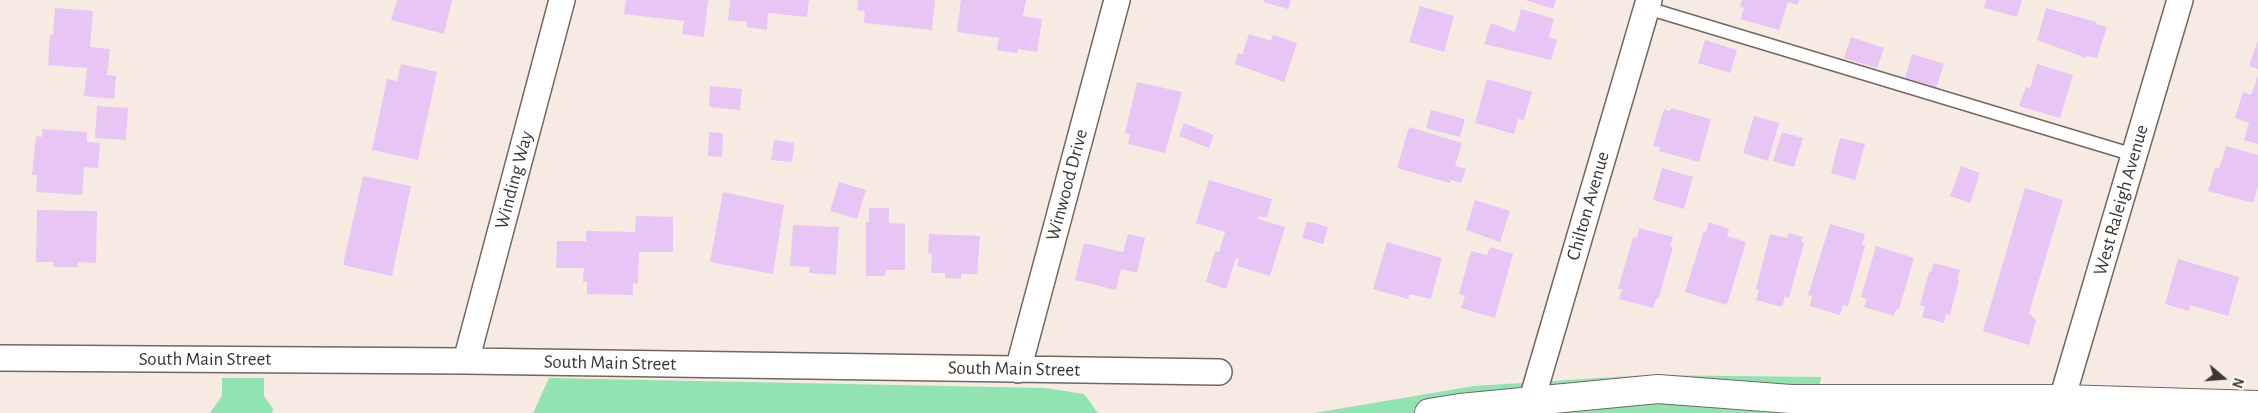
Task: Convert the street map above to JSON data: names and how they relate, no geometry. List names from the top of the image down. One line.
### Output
{"streets":{"street":["Winding Way","Winwood Drive","West Raleigh Avenue","Chilton Avenue","South Main Street"]},"crossings":[["Winding Way","South Main Street"],["Winwood Drive","South Main Street"]],"north":"right"}
